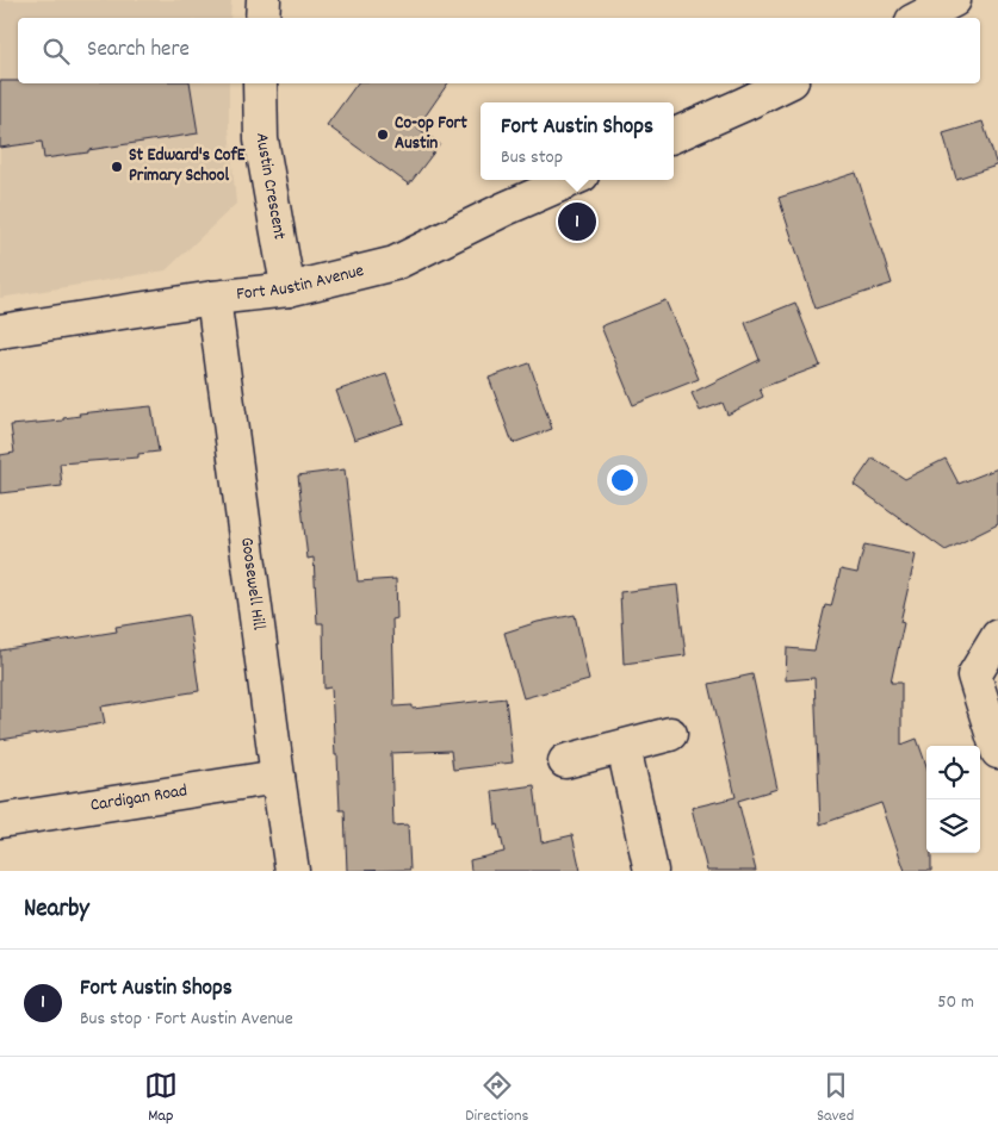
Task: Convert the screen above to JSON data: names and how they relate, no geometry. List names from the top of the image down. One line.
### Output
{"streets":{"street":["Austin Crescent","Fort Austin Avenue","Goosewell Hill","Cardigan Road"]},"crossings":[["Austin Crescent","Fort Austin Avenue"],["Fort Austin Avenue","Goosewell Hill"],["Goosewell Hill","Cardigan Road"]],"places":["Co-op Fort Austin","St Edward's CofE Primary School"],"page":{"search":"Search here","popup":["Fort Austin Shops","Bus stop"],"pins":"1","heading":"Nearby","list":[{"mark":"1","name":"Fort Austin Shops","note":"Bus stop · Fort Austin Avenue","value":"50 m"}],"nav":["Map","Directions","Saved"]}}
